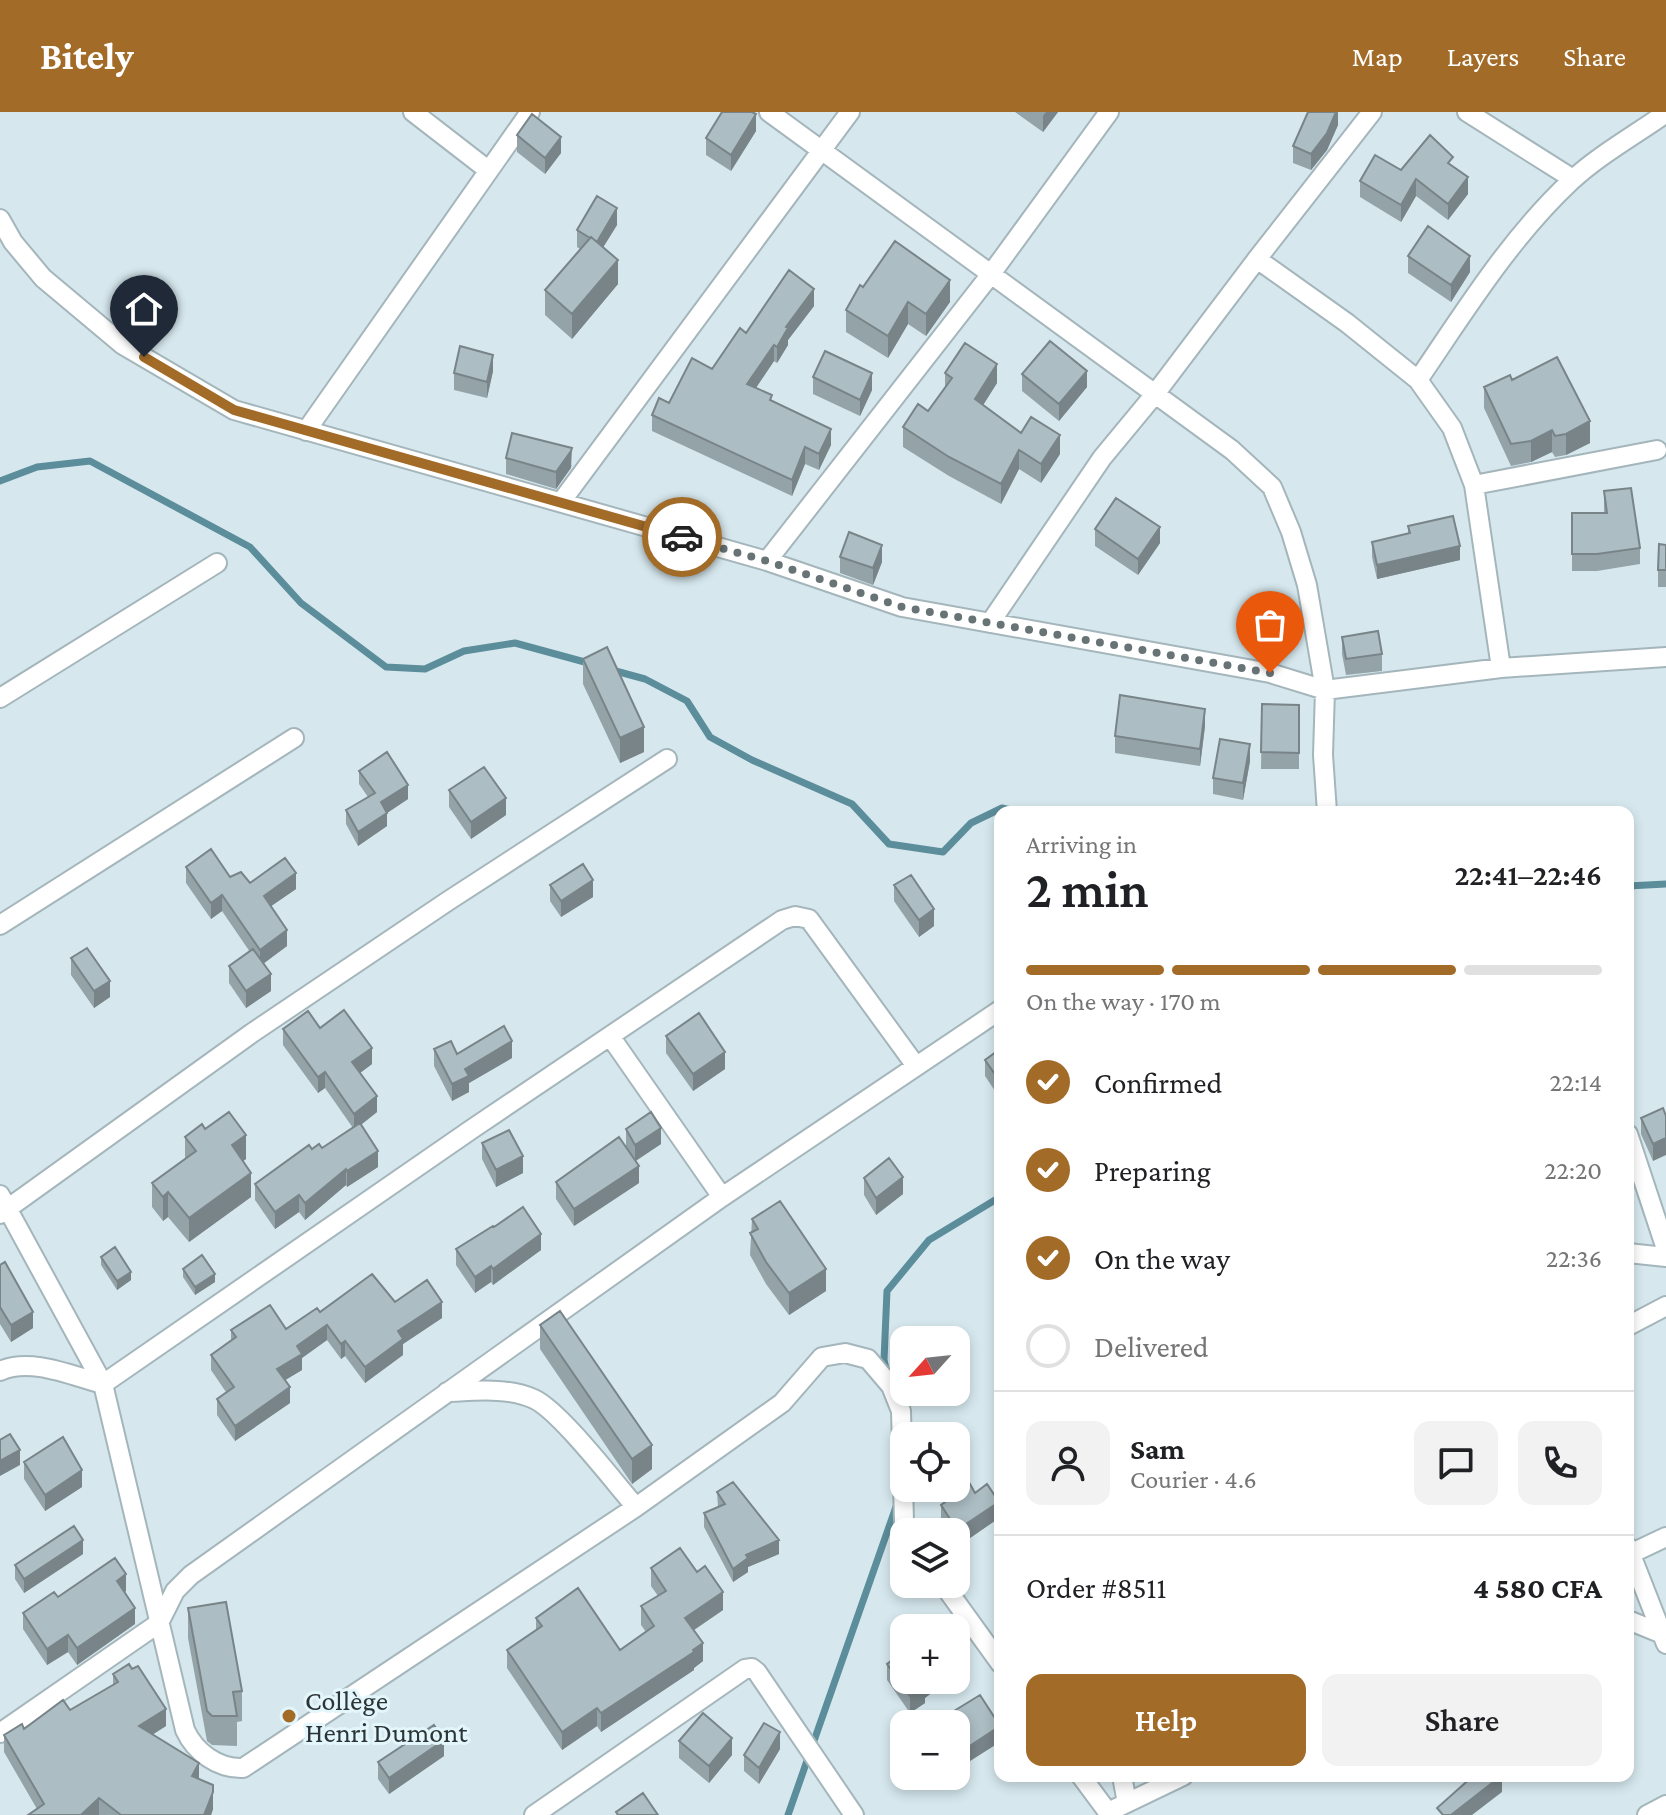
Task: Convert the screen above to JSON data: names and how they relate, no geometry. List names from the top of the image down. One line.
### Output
{"places":["Collège Henri Dumont"],"north":"bottom left","page":{"header":"Bitely","nav":["Map","Layers","Share"],"heading":["2 min","Arriving in","22:41–22:46"],"panel":["Sam","Courier · 4.6","Order #8511","4 580 CFA"],"bar":"On the way · 170 m","list":[["Confirmed","22:14"],["Preparing","22:20"],["On the way","22:36"],"Delivered"],"map_buttons":["+","−"],"buttons":["Help","Share"]}}
